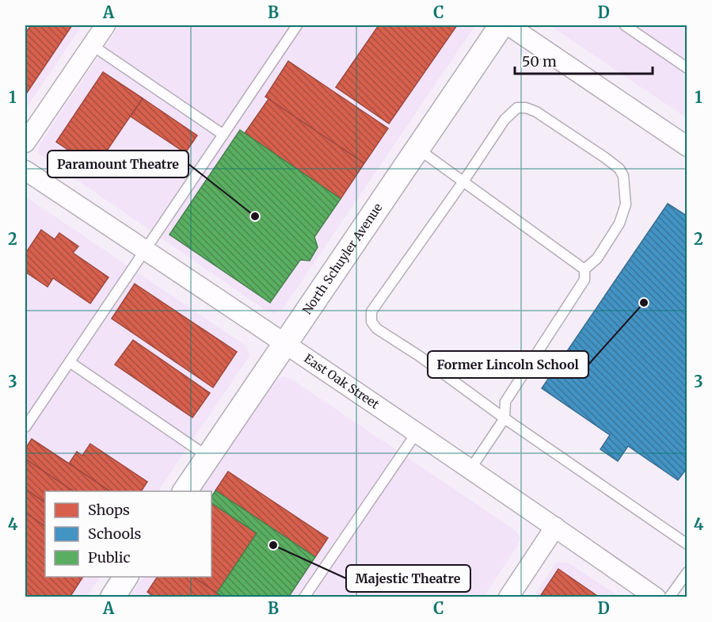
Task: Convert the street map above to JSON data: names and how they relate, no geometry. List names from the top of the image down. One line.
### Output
{"streets":{"street":["North Schuyler Avenue","East Oak Street"]},"crossings":[["North Schuyler Avenue","East Oak Street"]],"places":["Paramount Theatre","Former Lincoln School","Majestic Theatre"],"legend":["Shops","Schools","Public"],"scale_bar":"50 m","grid":{"columns":["A","B","C","D"],"rows":["1","2","3","4"]}}
